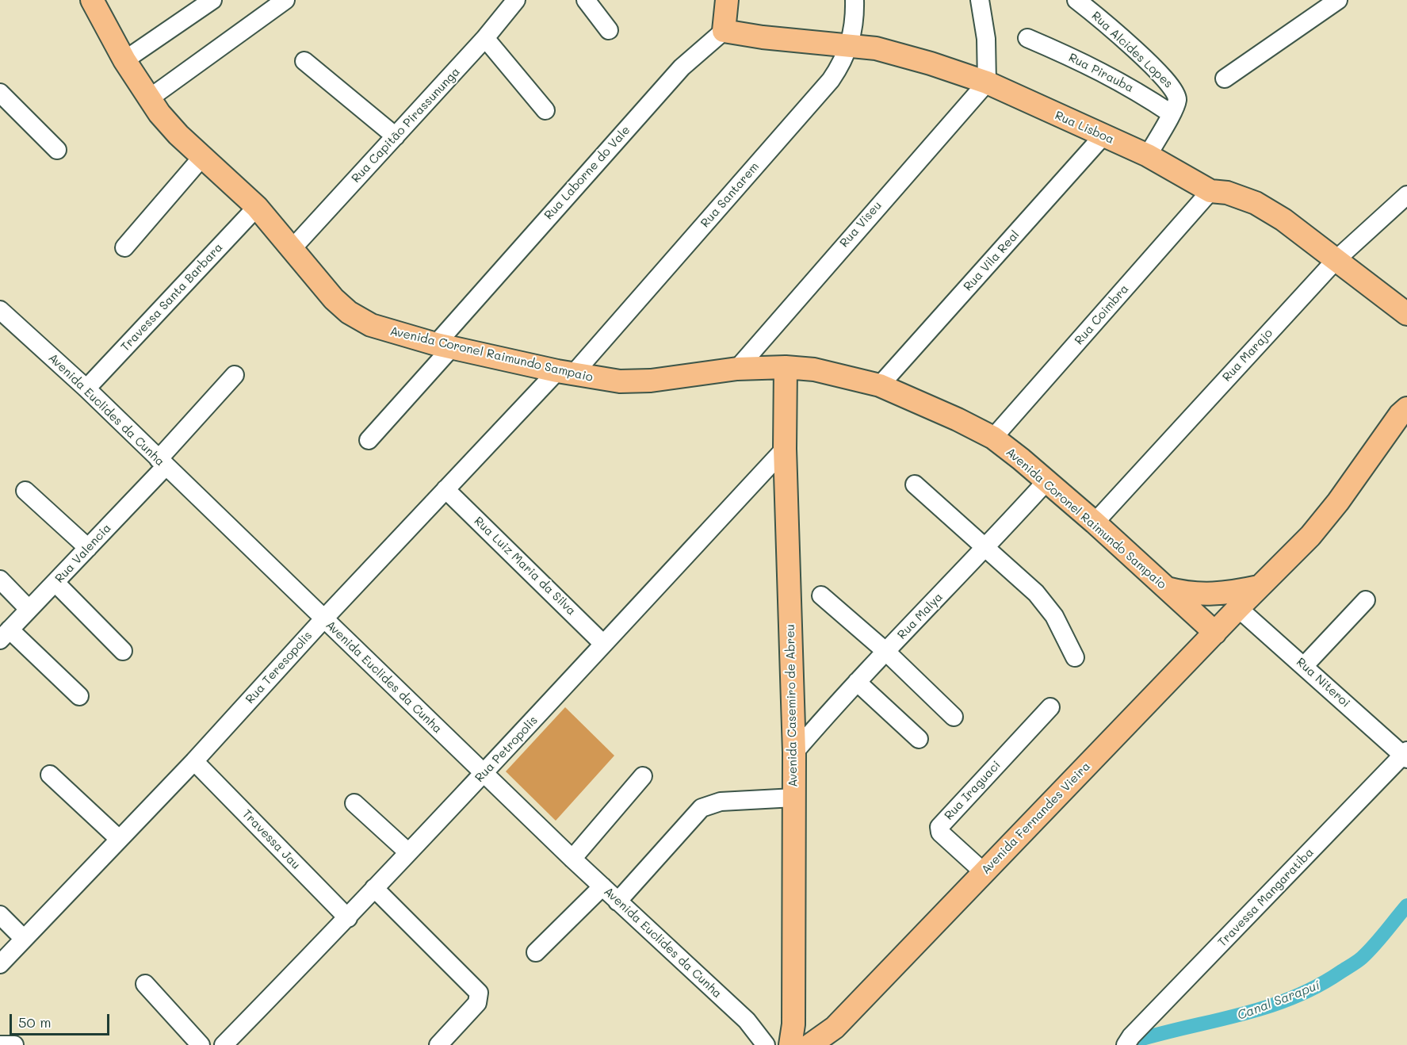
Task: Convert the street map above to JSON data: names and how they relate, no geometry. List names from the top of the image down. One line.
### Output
{"streets":{"main road":["Rua Lisboa","Avenida Coronel Raimundo Sampaio","Avenida Casemiro de Abreu","Avenida Fernandes Vieira"],"street":["Rua Alcides Lopes","Rua Pirauba","Rua Capitão Pirassununga","Rua Laborne do Vale","Rua Santarem","Rua Viseu","Rua Vila Real","Travessa Santa Barbara","Rua Coimbra","Rua Marajo","Avenida Euclides da Cunha","Rua Valencia","Rua Luiz Maria da Silva","Rua Malya","Rua Teresopolis","Rua Niteroi","Rua Petropolis","Rua Iraguaci","Travessa Jau","Travessa Mangaratiba"]},"crossings":[["Rua Alcides Lopes","Rua Pirauba"],["Rua Alcides Lopes","Rua Lisboa"],["Rua Capitão Pirassununga","Avenida Coronel Raimundo Sampaio"],["Rua Lisboa","Rua Laborne do Vale"],["Rua Lisboa","Rua Santarem"],["Rua Lisboa","Rua Viseu"],["Rua Lisboa","Rua Vila Real"],["Rua Lisboa","Rua Coimbra"],["Rua Lisboa","Rua Marajo"],["Rua Laborne do Vale","Avenida Coronel Raimundo Sampaio"],["Rua Santarem","Avenida Coronel Raimundo Sampaio"],["Rua Santarem","Rua Teresopolis"],["Rua Viseu","Avenida Coronel Raimundo Sampaio"],["Rua Vila Real","Avenida Coronel Raimundo Sampaio"],["Travessa Santa Barbara","Avenida Coronel Raimundo Sampaio"],["Travessa Santa Barbara","Avenida Euclides da Cunha"],["Rua Coimbra","Avenida Coronel Raimundo Sampaio"],["Avenida Coronel Raimundo Sampaio","Rua Marajo"],["Avenida Coronel Raimundo Sampaio","Rua Malya"],["Avenida Coronel Raimundo Sampaio","Rua Teresopolis"],["Avenida Coronel Raimundo Sampaio","Avenida Casemiro de Abreu"],["Avenida Coronel Raimundo Sampaio","Avenida Fernandes Vieira"],["Avenida Euclides da Cunha","Rua Valencia"],["Avenida Euclides da Cunha","Rua Teresopolis"],["Avenida Euclides da Cunha","Rua Petropolis"],["Rua Luiz Maria da Silva","Rua Teresopolis"],["Rua Luiz Maria da Silva","Rua Petropolis"],["Rua Malya","Avenida Casemiro de Abreu"],["Rua Teresopolis","Travessa Jau"],["Rua Niteroi","Avenida Fernandes Vieira"],["Rua Niteroi","Travessa Mangaratiba"],["Avenida Casemiro de Abreu","Rua Petropolis"],["Rua Petropolis","Travessa Jau"],["Rua Iraguaci","Avenida Fernandes Vieira"]],"water":["Canal Sarapuí"],"scale_bar":"50 m"}
